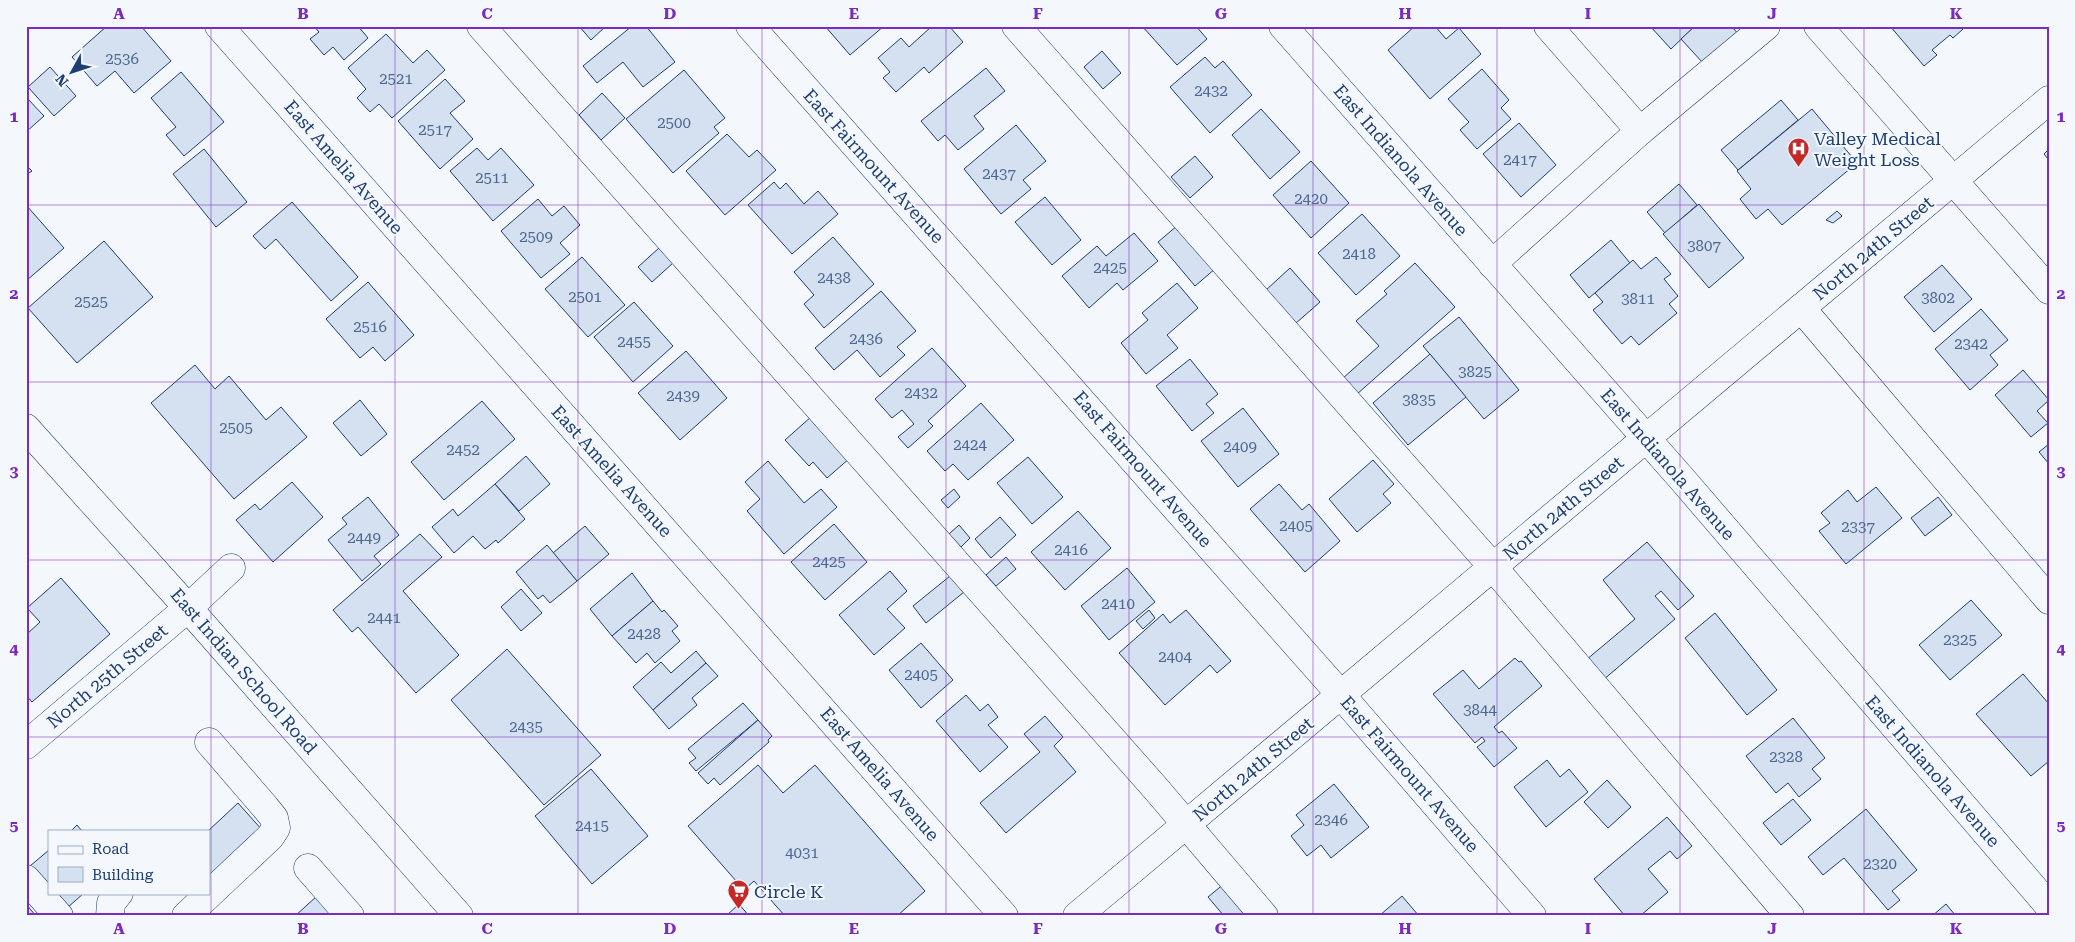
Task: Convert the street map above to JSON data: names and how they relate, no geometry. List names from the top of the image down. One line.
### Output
{"streets":{"street":["East Indianola Avenue","East Fairmount Avenue","East Amelia Avenue","North 24th Street","East Indian School Road","North 25th Street"]},"crossings":[["East Indianola Avenue","North 24th Street"],["East Fairmount Avenue","North 24th Street"],["East Indian School Road","North 25th Street"]],"places":{"hospital":["Valley Medical Weight Loss"],"supermarket":["Circle K"]},"house_numbers":["2536","2521","2432","2500","2517","2417","2437","2511","2420","2509","3807","2418","2425","2438","2501","3802","3811","2525","2516","2436","2455","2342","3825","2432","2439","3835","2505","2424","2409","2452","2405","2337","2449","2416","2425","2410","2441","2428","2325","2404","2405","3844","2435","2328","2346","2415","4031","2320"],"legend":["Road","Building"],"north":"bottom left","grid":{"columns":["A","B","C","D","E","F","G","H","I","J","K"],"rows":["1","2","3","4","5"]}}
